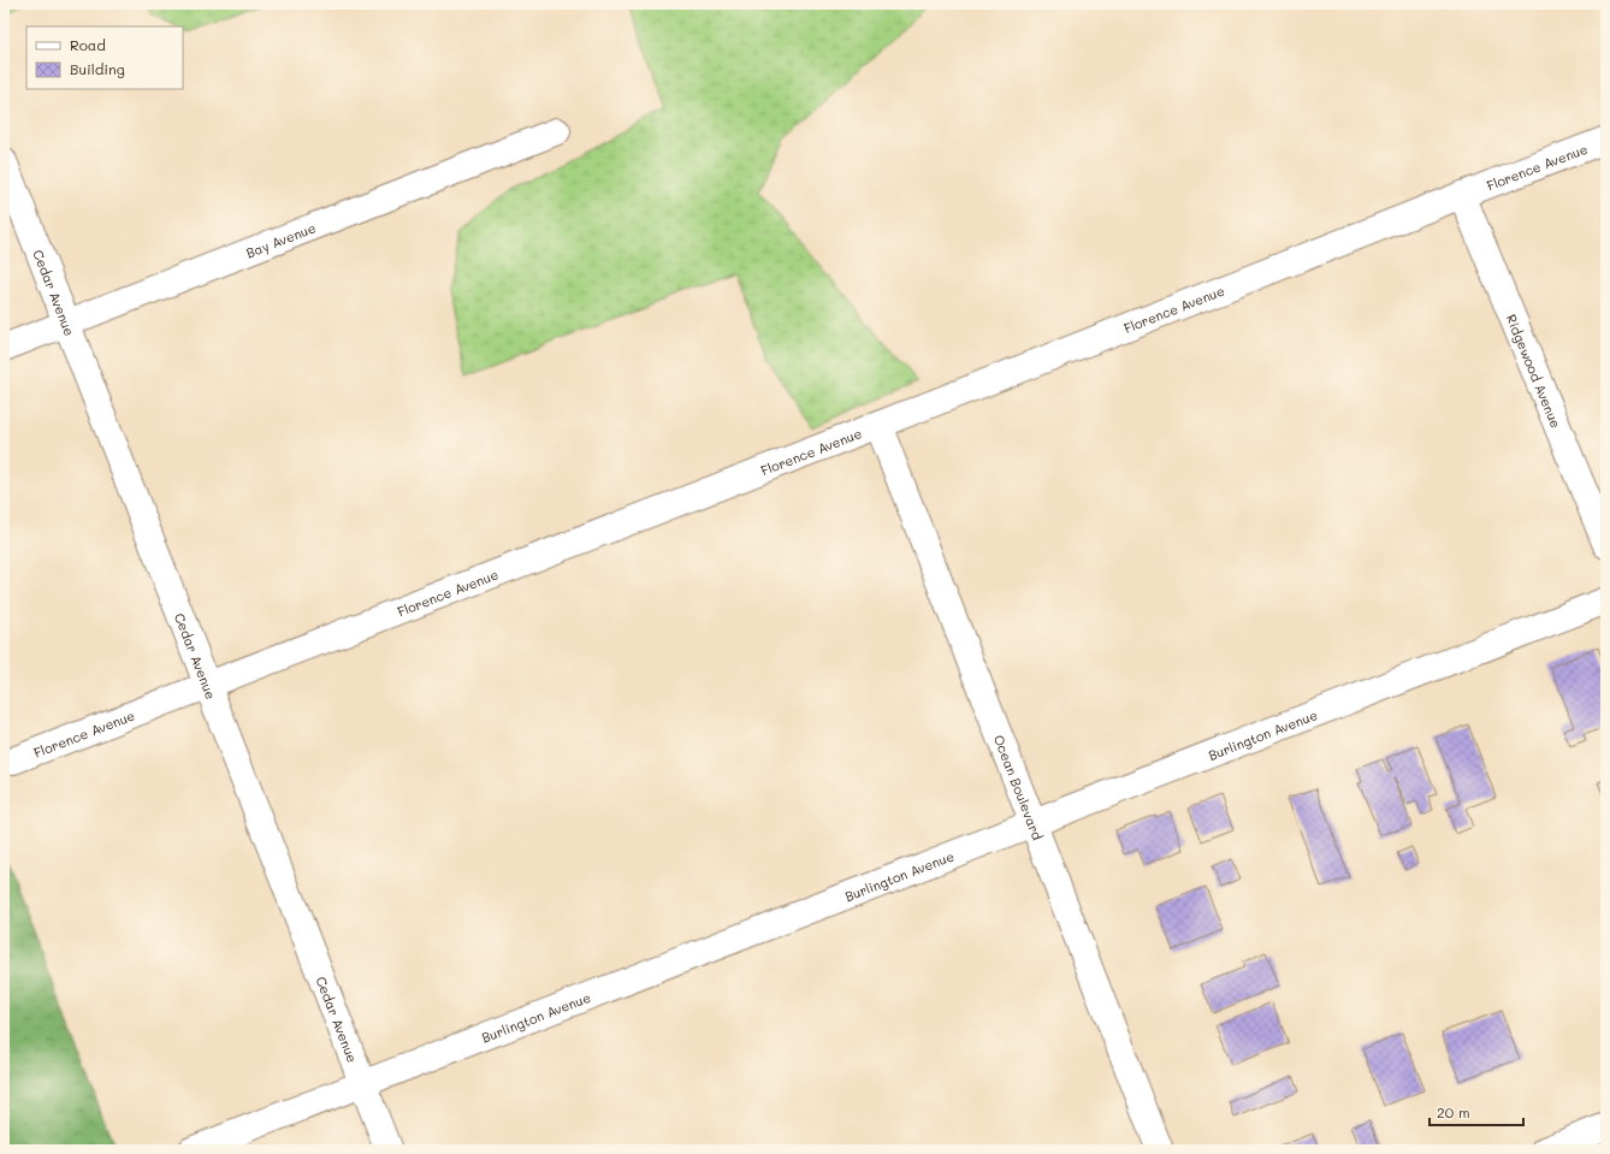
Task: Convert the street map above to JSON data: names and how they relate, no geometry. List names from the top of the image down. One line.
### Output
{"streets":{"street":["Florence Avenue","Bay Avenue","Cedar Avenue","Ridgewood Avenue","Burlington Avenue","Ocean Boulevard"]},"crossings":[["Florence Avenue","Cedar Avenue"],["Florence Avenue","Ridgewood Avenue"],["Florence Avenue","Ocean Boulevard"],["Bay Avenue","Cedar Avenue"],["Cedar Avenue","Burlington Avenue"],["Burlington Avenue","Ocean Boulevard"]],"legend":["Road","Building"],"scale_bar":"20 m"}
